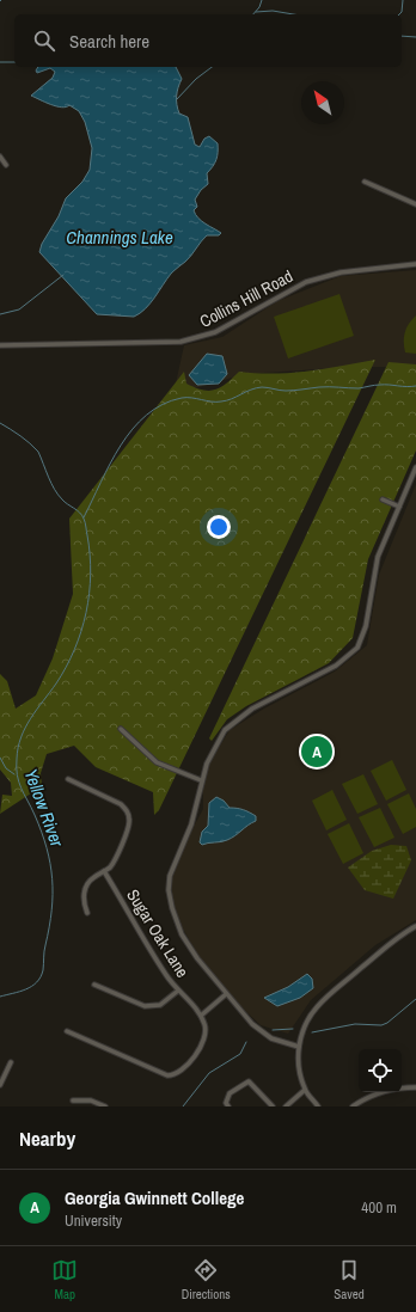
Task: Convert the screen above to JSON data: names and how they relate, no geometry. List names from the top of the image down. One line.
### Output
{"streets":{"street":["Collins Hill Road","Sugar Oak Lane"]},"water":["Channings Lake","Yellow River"],"north":"top left","page":{"search":"Search here","pins":"A","heading":"Nearby","list":[{"mark":"A","name":"Georgia Gwinnett College","note":"University","value":"400 m"}],"nav":["Map","Directions","Saved"]}}
